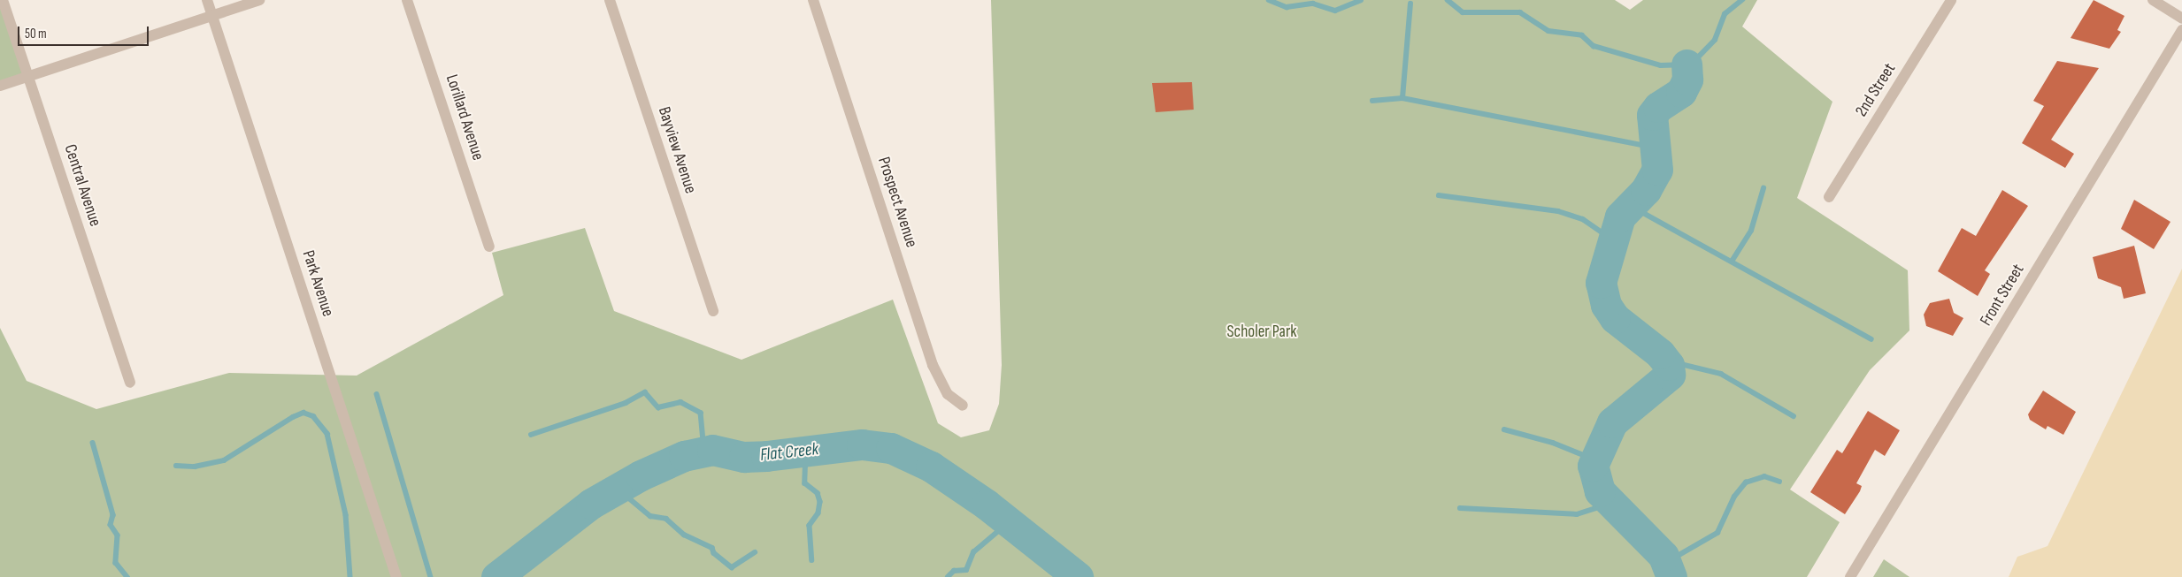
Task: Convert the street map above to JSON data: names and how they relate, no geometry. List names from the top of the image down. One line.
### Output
{"streets":{"street":["2nd Street","Lorillard Avenue","Bayview Avenue","Central Avenue","Prospect Avenue","Park Avenue","Front Street"]},"water":["Flat Creek"],"parks":["Scholer Park"],"scale_bar":"50 m"}
